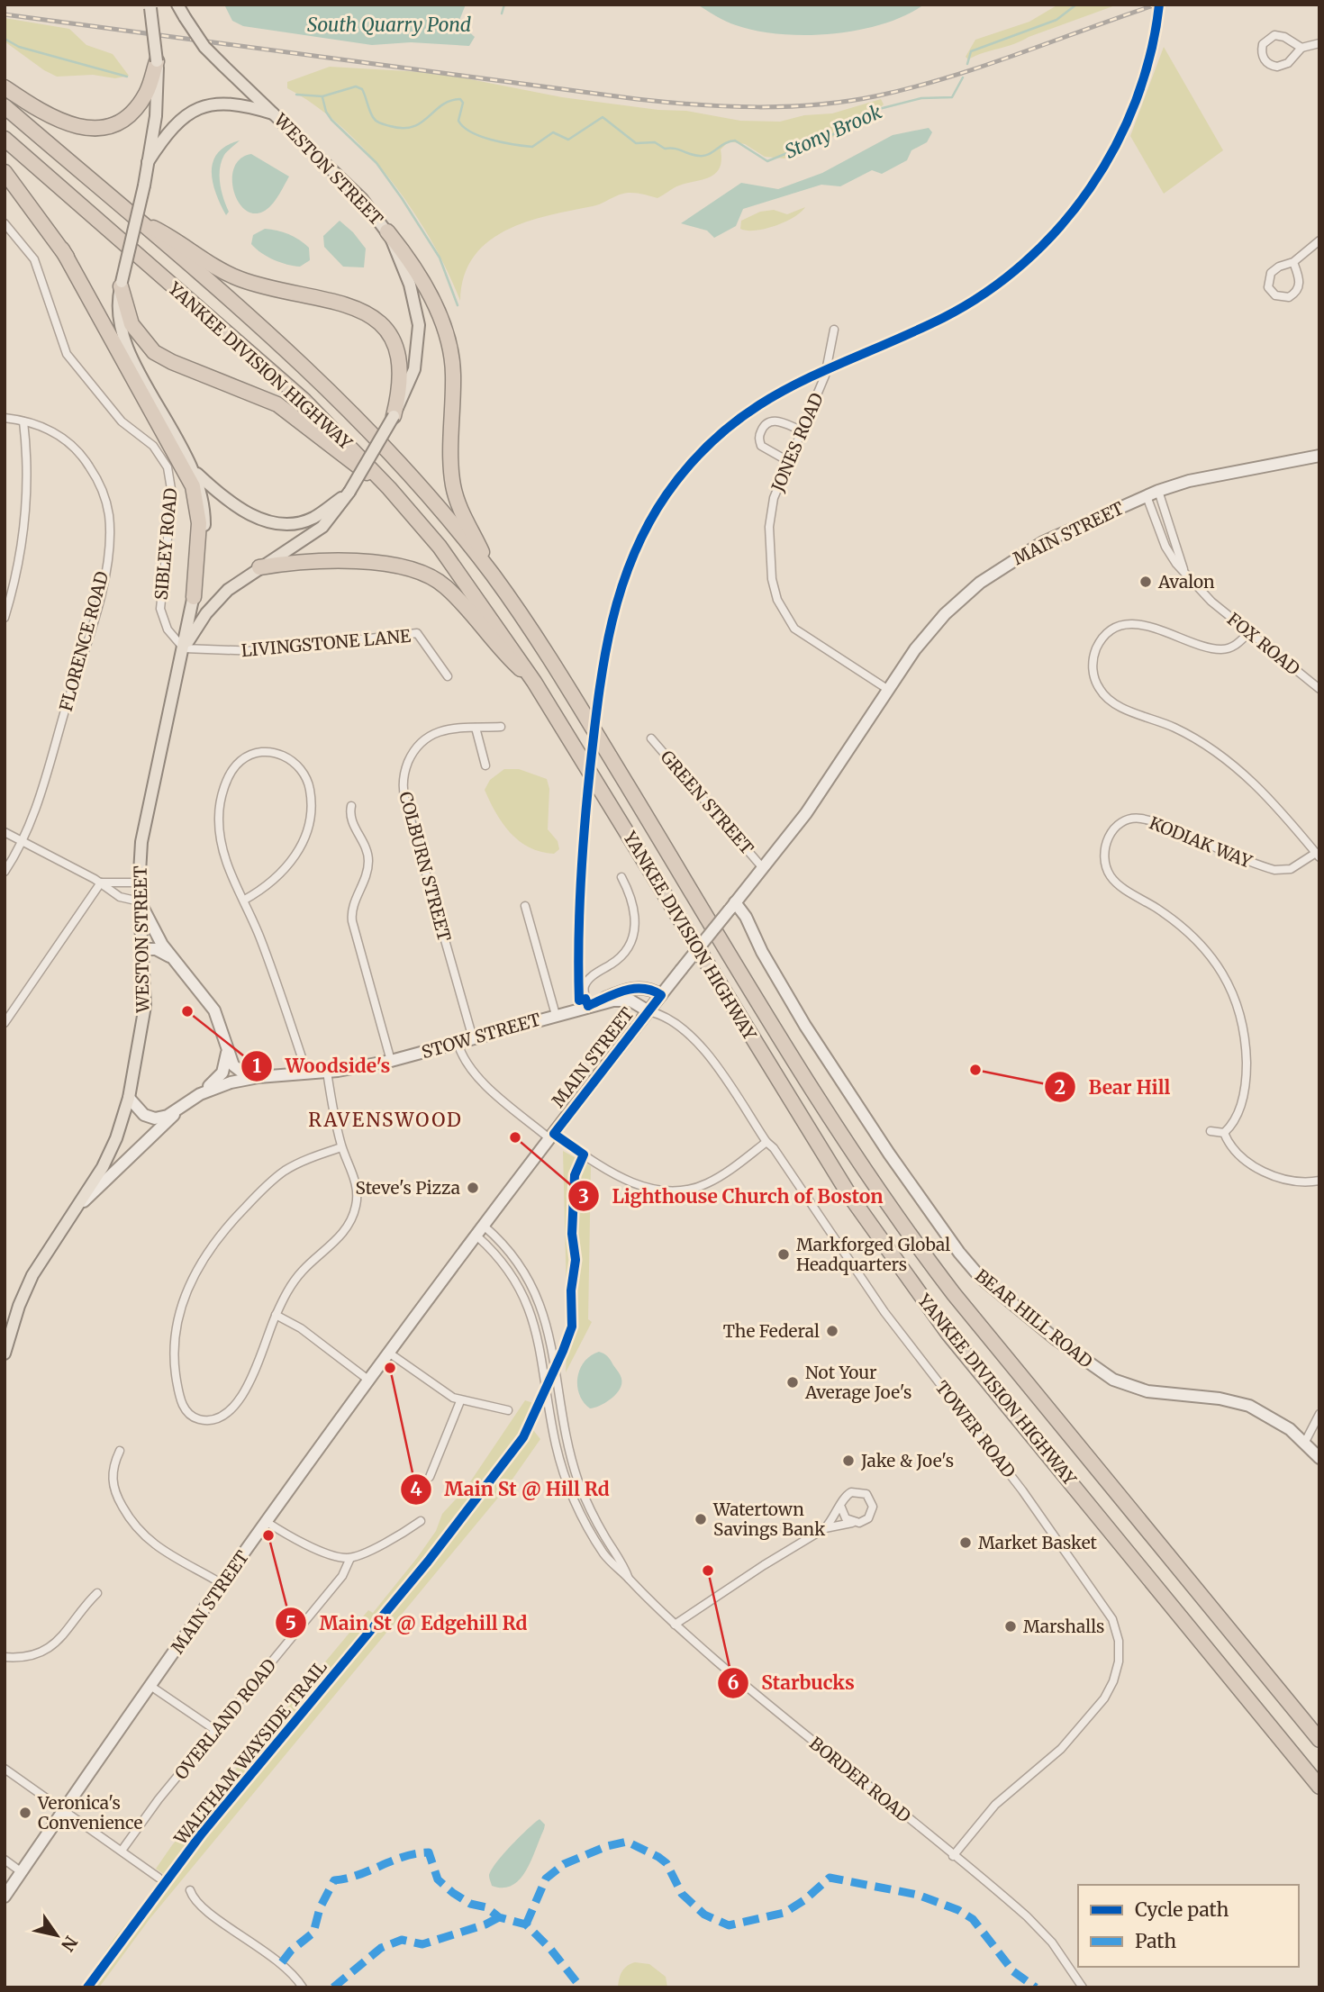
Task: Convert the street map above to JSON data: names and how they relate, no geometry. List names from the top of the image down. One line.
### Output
{"streets":{"highway":["YANKEE DIVISION HIGHWAY"],"main road":["WESTON STREET","MAIN STREET","STOW STREET","BEAR HILL ROAD"],"street":["JONES ROAD","SIBLEY ROAD","FLORENCE ROAD","LIVINGSTONE LANE","FOX ROAD","GREEN STREET","KODIAK WAY","COLBURN STREET","TOWER ROAD","OVERLAND ROAD","BORDER ROAD"],"cycle path":["WALTHAM WAYSIDE TRAIL"]},"crossings":[["WESTON STREET","SIBLEY ROAD"],["WESTON STREET","LIVINGSTONE LANE"],["WESTON STREET","STOW STREET"],["JONES ROAD","MAIN STREET"],["MAIN STREET","FOX ROAD"],["MAIN STREET","GREEN STREET"],["MAIN STREET","STOW STREET"],["MAIN STREET","BEAR HILL ROAD"],["MAIN STREET","TOWER ROAD"],["MAIN STREET","BORDER ROAD"],["SIBLEY ROAD","LIVINGSTONE LANE"],["COLBURN STREET","STOW STREET"],["STOW STREET","TOWER ROAD"],["TOWER ROAD","BORDER ROAD"]],"districts":["RAVENSWOOD"],"water":["South Quarry Pond","Stony Brook"],"places":["Avalon","Woodside's","Bear Hill","Lighthouse Church of Boston","Steve's Pizza","Markforged Global Headquarters","The Federal","Main St @ Hill Rd","Not Your Average Joe's","Jake & Joe's","Watertown Savings Bank","Main St @ Edgehill Rd","Market Basket","Starbucks","Marshalls","Veronica's Convenience"],"legend":["Cycle path","Path"],"north":"bottom right"}
